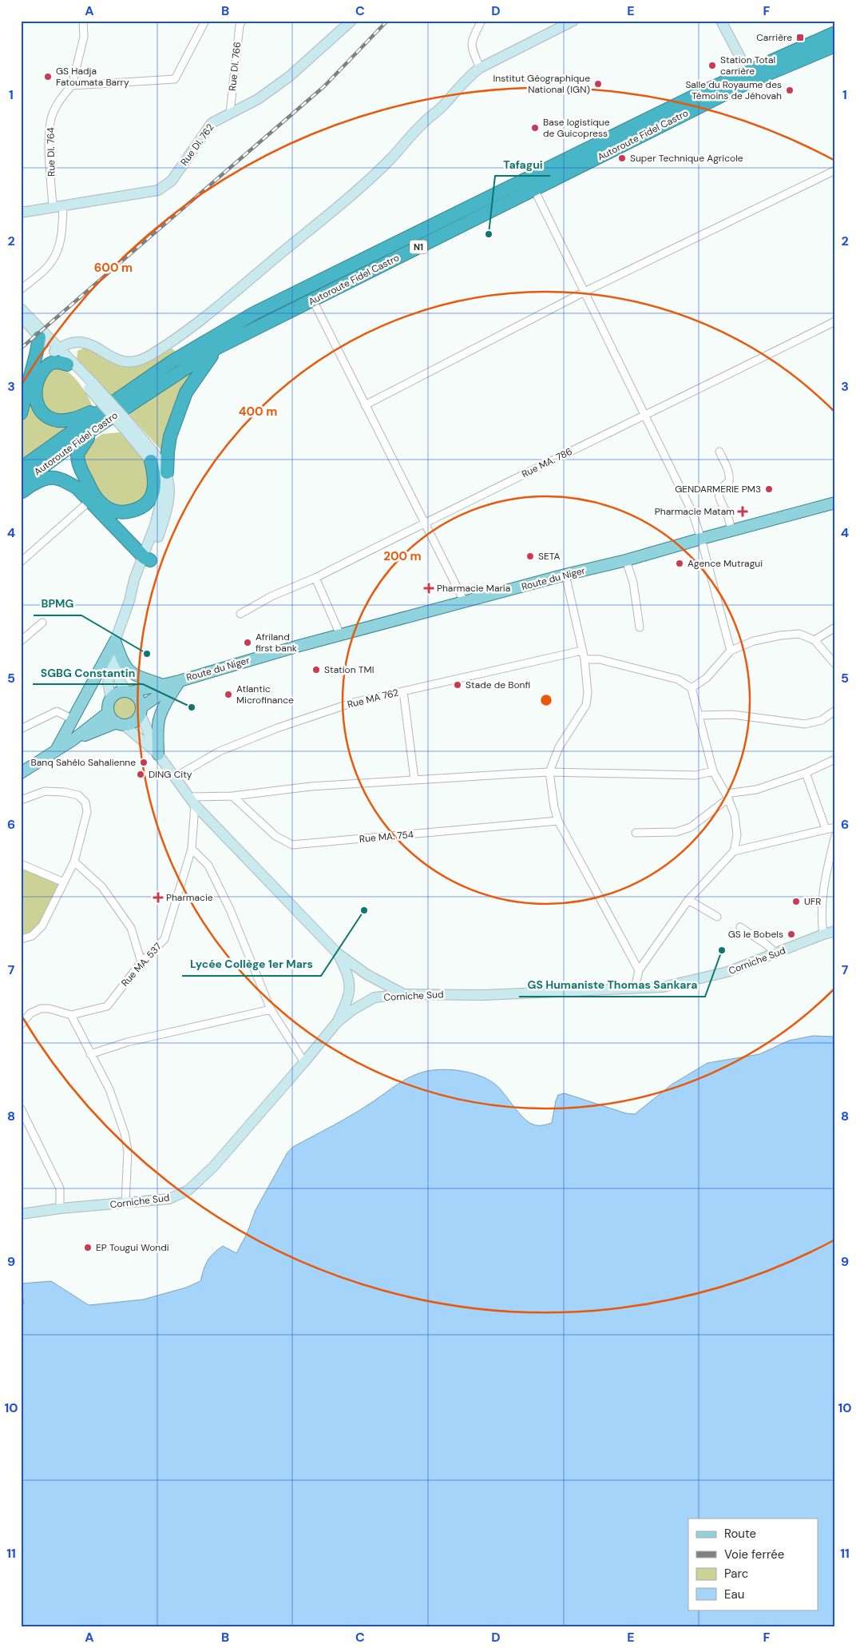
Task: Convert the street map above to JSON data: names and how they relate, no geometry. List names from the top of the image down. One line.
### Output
{"streets":{"highway":["Autoroute Fidel Castro","N1"],"main road":["Rue DI. 762","Route du Niger","Corniche Sud"],"street":["Rue DI. 766","Rue DI. 764","Rue MA. 786","Rue MA 762","Rue MA. 754","Rue MA. 537"]},"crossings":[["Rue DI. 766","Rue DI. 762"],["Rue DI. 762","Rue DI. 764"]],"places":{"transit":["Carrière"],"other":["Station Total carrière","GS Hadja Fatoumata Barry","Institut Géographique National (IGN)","Salle du Royaume des Témoins de Jéhovah","Base logistique de Guicopress","Super Technique Agricole","Tafagui","GENDARMERIE PM3","SETA","Agence Mutragui","Afriland first bank","BPMG","Station TMI","Stade de Bonfi","Atlantic Microfinance","SGBG Constantin","Banq Sahélo Sahalienne","DING City","UFR","Lycée Collège 1er Mars","GS le Bobels","GS Humaniste Thomas Sankara","EP Tougui Wondi"],"health":["Pharmacie Matam","Pharmacie Maria","Pharmacie"]},"legend":["Route","Voie ferrée","Parc","Eau"],"grid":{"columns":["A","B","C","D","E","F"],"rows":["1","2","3","4","5","6","7","8","9","10","11"]},"rings":["600 m","400 m","200 m"]}
